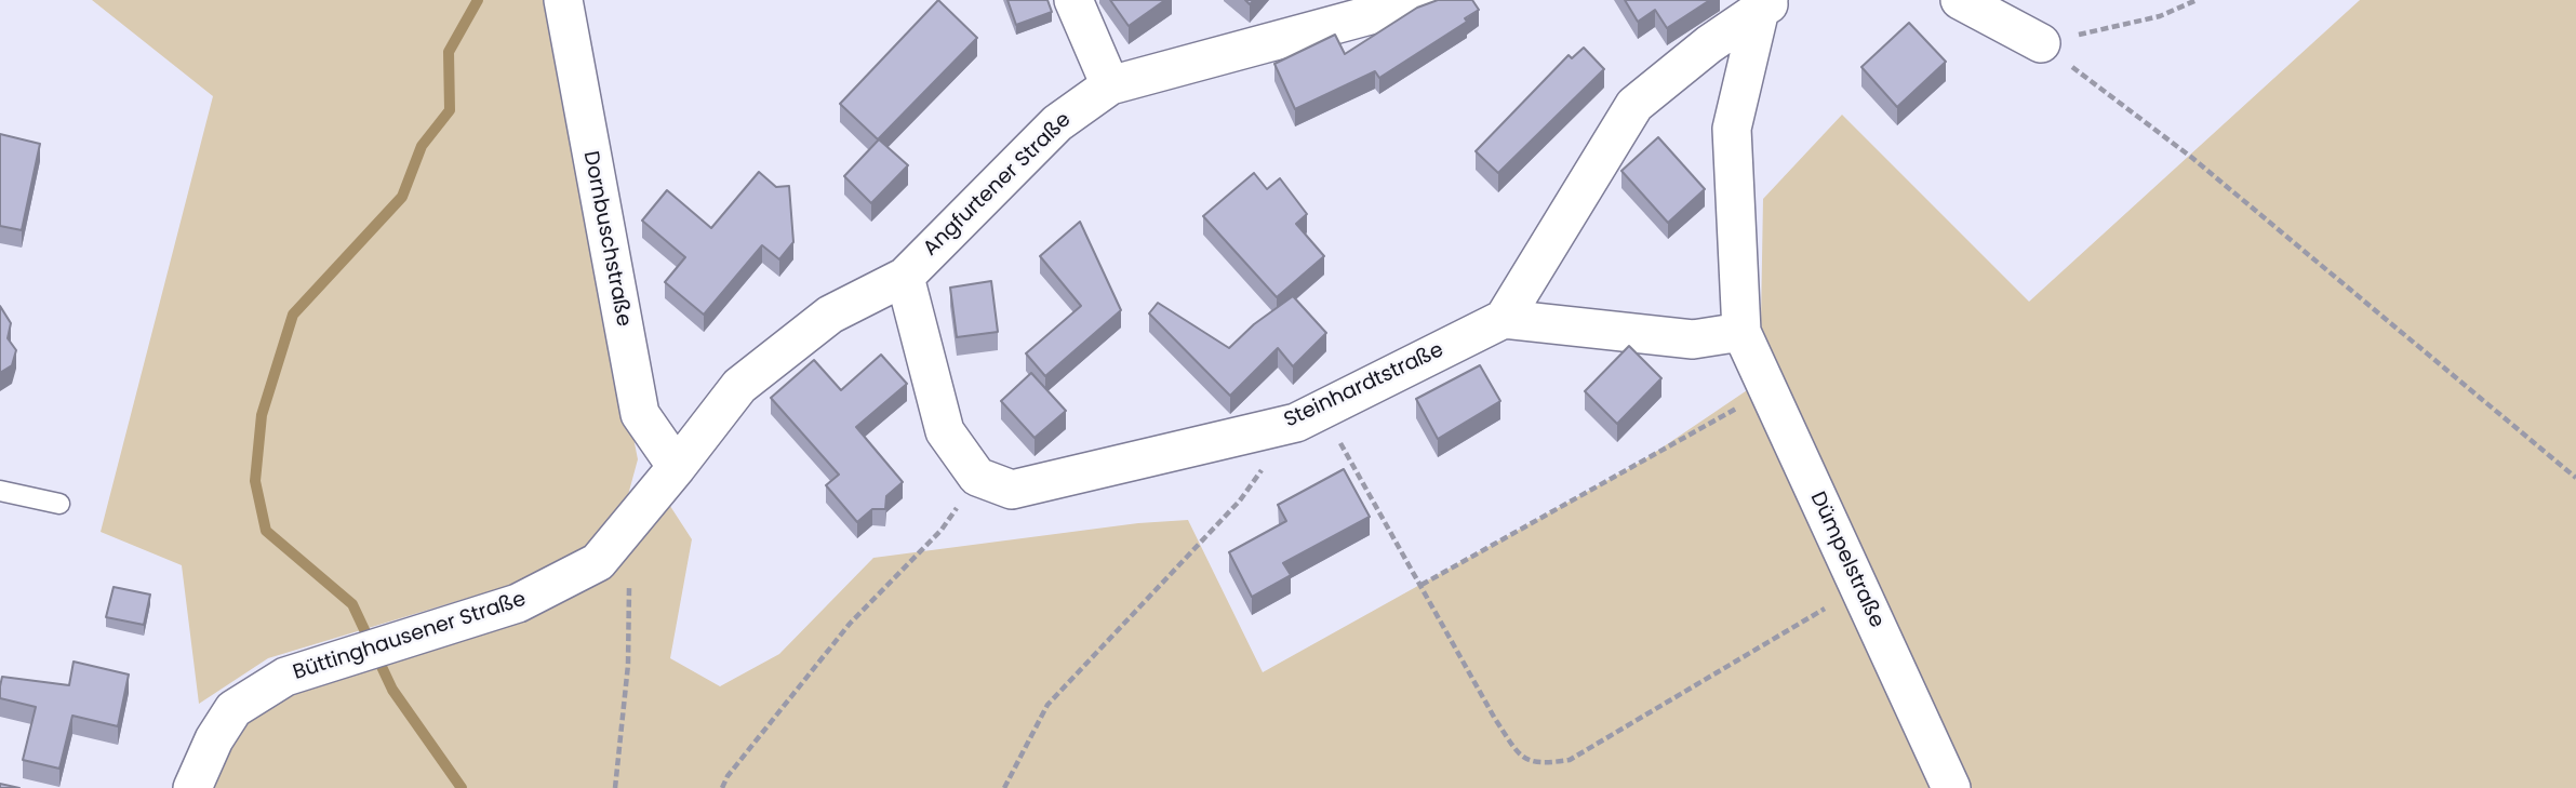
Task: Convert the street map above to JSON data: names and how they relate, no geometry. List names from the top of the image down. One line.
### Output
{"streets":{"street":["Angfurtener Straße","Dornbuschstraße","Steinhardtstraße","Dümpelstraße","Büttinghausener Straße"]},"crossings":[["Angfurtener Straße","Dornbuschstraße"],["Angfurtener Straße","Büttinghausener Straße"],["Dornbuschstraße","Büttinghausener Straße"]]}
